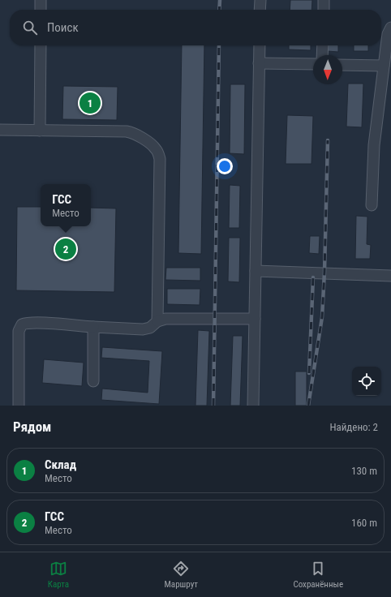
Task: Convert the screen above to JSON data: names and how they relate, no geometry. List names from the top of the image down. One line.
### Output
{"north":"bottom","page":{"search":"Поиск","pins":["1","2"],"popup":["ГСС","Место"],"heading":["Рядом","Найдено: 2"],"list":[{"mark":"1","name":"Склад","note":"Место","value":"130 m"},{"mark":"2","name":"ГСС","note":"Место","value":"160 m"}],"nav":["Карта","Маршрут","Сохранённые"]}}
